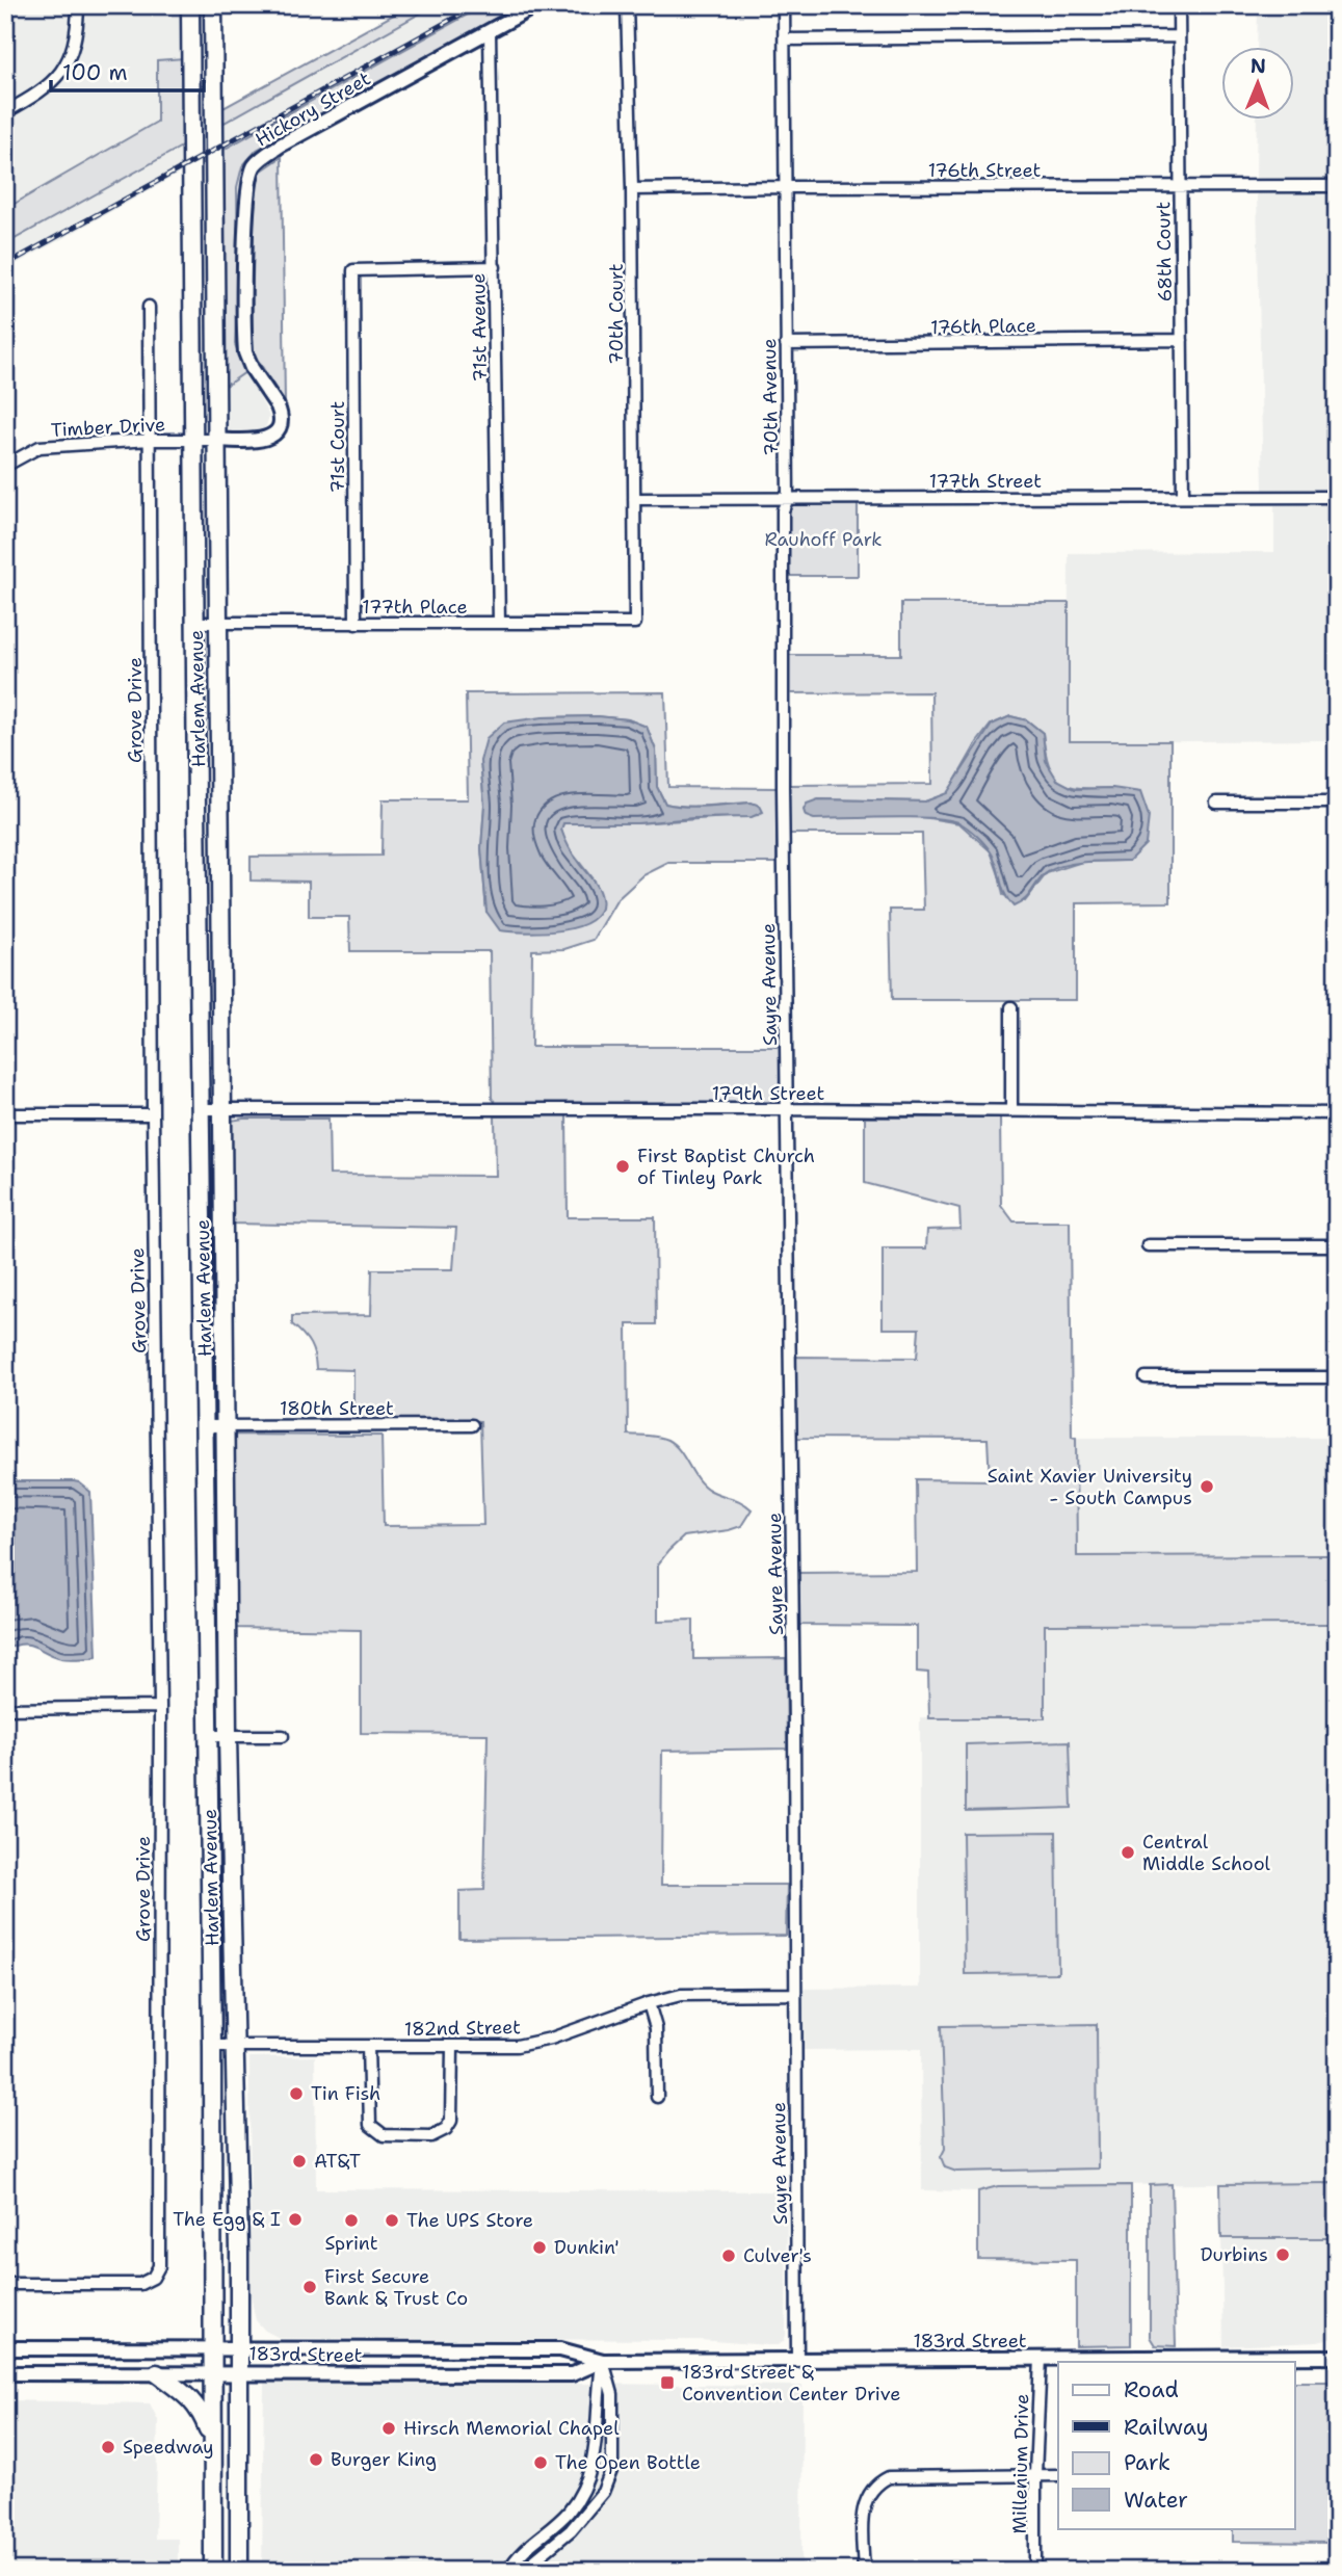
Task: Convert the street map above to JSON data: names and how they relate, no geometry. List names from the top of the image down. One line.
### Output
{"streets":{"main road":["Harlem Avenue"],"street":["Hickory Street","176th Street","68th Court","70th Court","176th Place","71st Avenue","70th Avenue","Timber Drive","71st Court","177th Street","177th Place","Grove Drive","Sayre Avenue","179th Street","180th Street","182nd Street","183rd Street","Millenium Drive"]},"crossings":[["Hickory Street","71st Avenue"],["Hickory Street","Timber Drive"],["Hickory Street","Harlem Avenue"],["176th Street","68th Court"],["176th Street","70th Court"],["176th Street","70th Avenue"],["68th Court","176th Place"],["68th Court","177th Street"],["70th Court","177th Street"],["70th Court","177th Place"],["176th Place","70th Avenue"],["71st Avenue","71st Court"],["71st Avenue","177th Place"],["70th Avenue","177th Street"],["70th Avenue","Sayre Avenue"],["Timber Drive","Harlem Avenue"],["Timber Drive","Grove Drive"],["71st Court","177th Place"],["177th Place","Harlem Avenue"],["Harlem Avenue","179th Street"],["Harlem Avenue","180th Street"],["Harlem Avenue","182nd Street"],["Harlem Avenue","183rd Street"],["Sayre Avenue","179th Street"],["Sayre Avenue","182nd Street"],["Sayre Avenue","183rd Street"],["183rd Street","Millenium Drive"]],"parks":["Rauhoff Park"],"places":{"other":["First Baptist Church of Tinley Park","Saint Xavier University - South Campus","Central Middle School","Tin Fish","AT&T","The Egg & I","Sprint","The UPS Store","Dunkin'","Durbins","Culver's","First Secure Bank & Trust Co","Hirsch Memorial Chapel","Speedway","Burger King","The Open Bottle"],"transit":["183rd Street & Convention Center Drive"]},"legend":["Road","Railway","Park","Water"],"scale_bar":"100 m","north":"top"}
